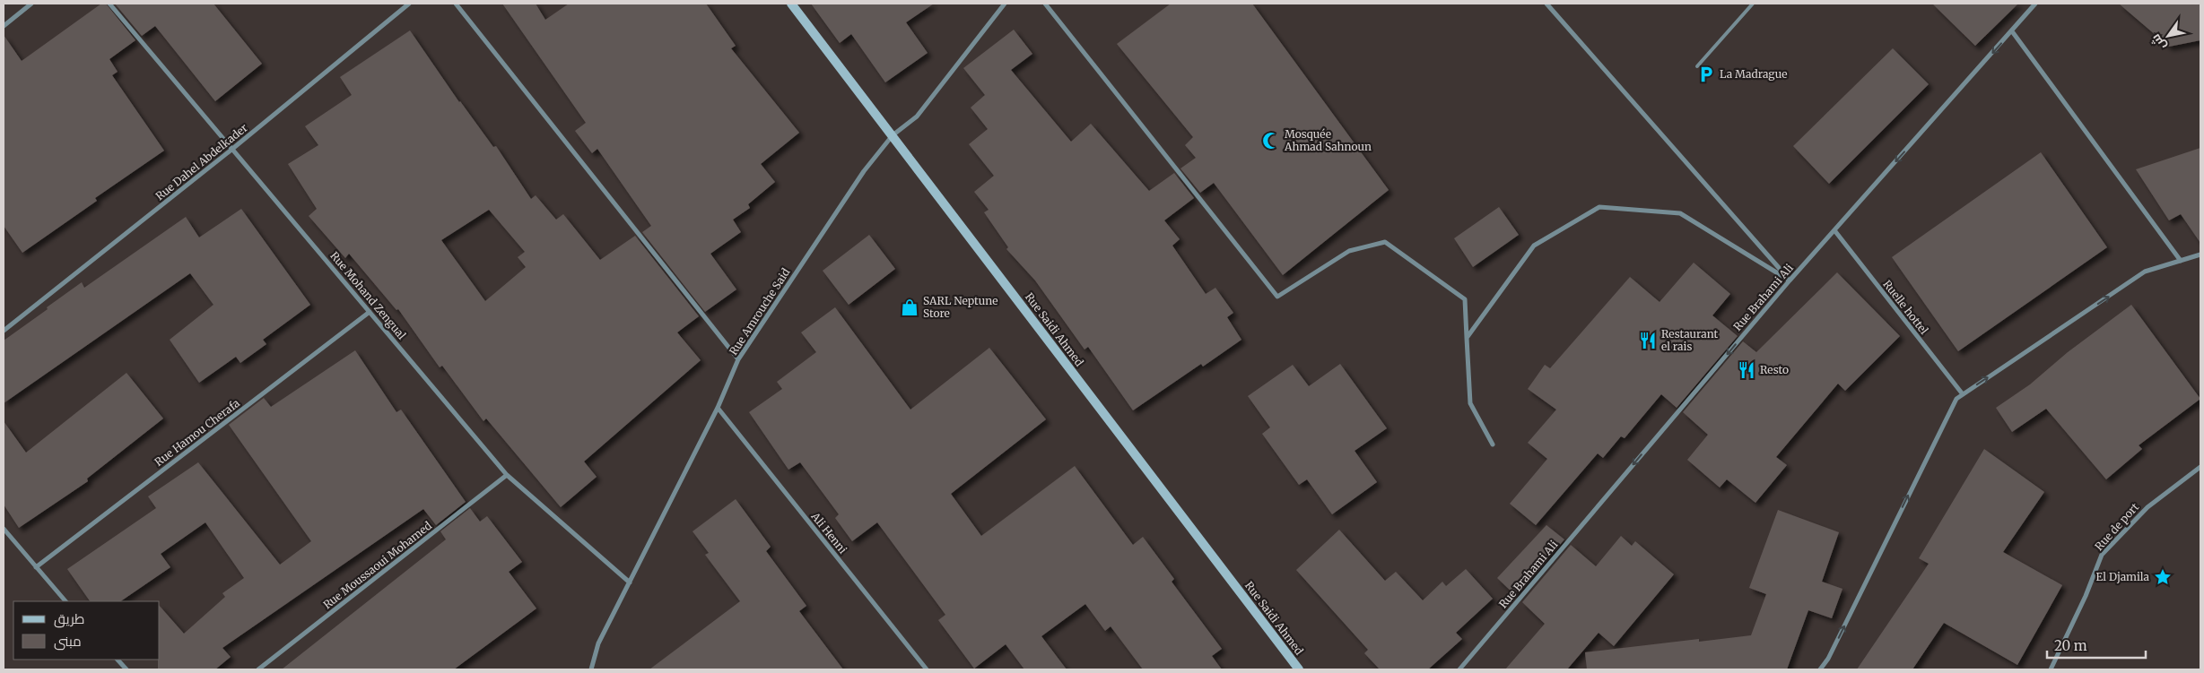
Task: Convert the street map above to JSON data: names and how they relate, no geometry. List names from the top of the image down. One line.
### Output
{"streets":{"street":["Rue Dahel Abdelkader","Rue Mohand Zengual","Rue Brahami Ali","Ruelle hottel","Rue Amrouche Said","Rue Saidi Ahmed","Rue Hamou Cherafa","Rue de port","Ali Henni","Rue Moussaoui Mohamed"]},"crossings":[["Rue Dahel Abdelkader","Rue Mohand Zengual"],["Rue Mohand Zengual","Rue Amrouche Said"],["Rue Mohand Zengual","Rue Hamou Cherafa"],["Rue Mohand Zengual","Rue Moussaoui Mohamed"],["Rue Brahami Ali","Ruelle hottel"],["Rue Amrouche Said","Rue Saidi Ahmed"],["Rue Amrouche Said","Ali Henni"]],"one_way":["Rue Brahami Ali"],"places":{"parking":["La Madrague"],"mosque":["Mosquée Ahmad Sahnoun"],"shop":["SARL Neptune Store"],"restaurant":["Restaurant el rais","Resto"],"place":["El Djamila"]},"legend":["طريق","مبنى"],"scale_bar":"20 m","north":"bottom left"}
